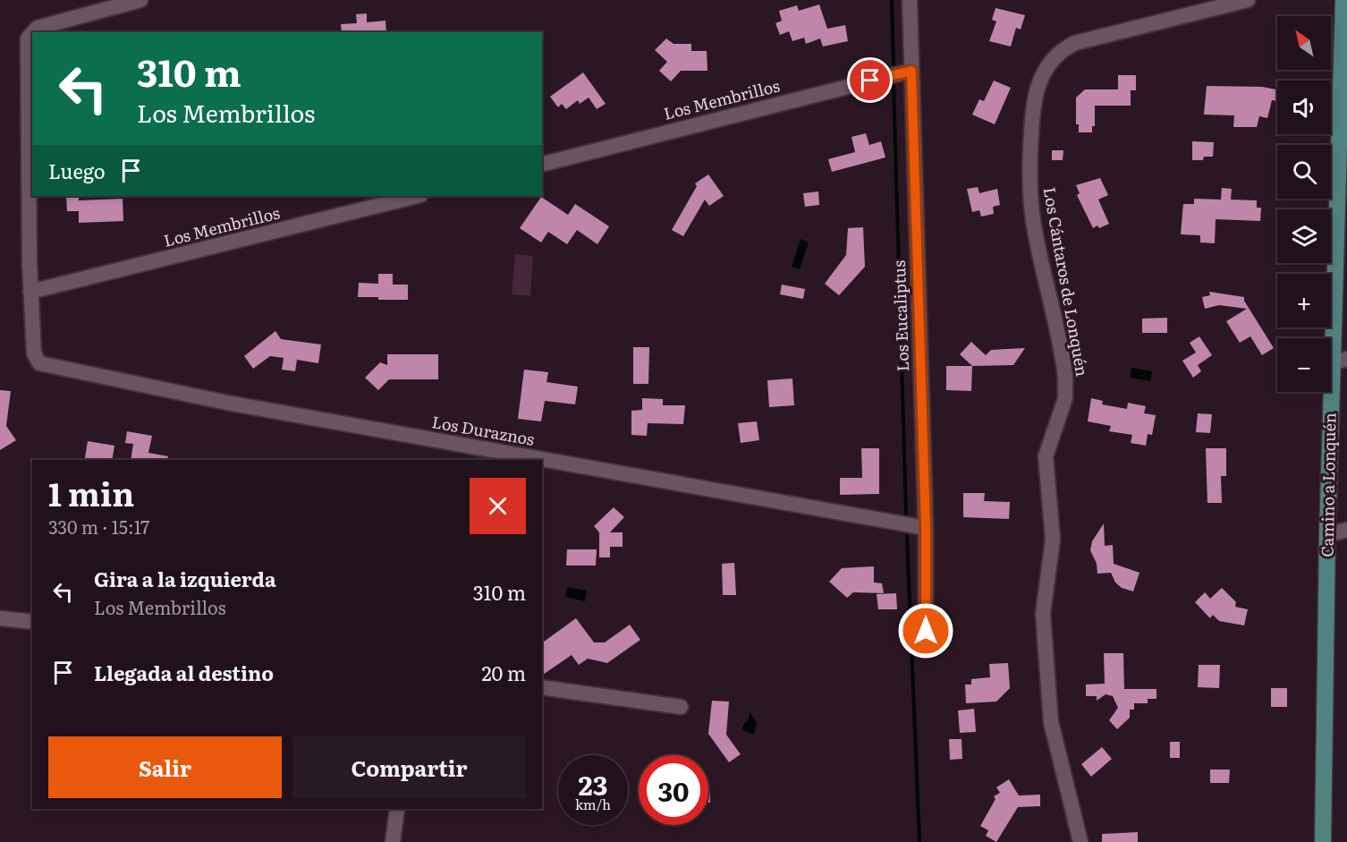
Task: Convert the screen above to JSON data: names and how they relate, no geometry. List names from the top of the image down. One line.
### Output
{"streets":{"main road":["Camino a Lonquén"],"street":["Los Membrillos","Los Cántaros de Lonquén","Los Eucaliptus","Los Duraznos"]},"crossings":[["Los Membrillos","Los Eucaliptus"],["Los Membrillos","Los Duraznos"],["Los Eucaliptus","Los Duraznos"]],"north":"top left","page":{"map_buttons":["+","−"],"turn":["310 m","Los Membrillos"],"then":"Luego","heading":["1 min","330 m · 15:17"],"list":[{"name":"Gira a la izquierda","note":"Los Membrillos","value":"310 m"},{"name":"Llegada al destino","value":"20 m"}],"buttons":["Salir","Compartir"],"speed":"23 km/h","limit":"30"}}
